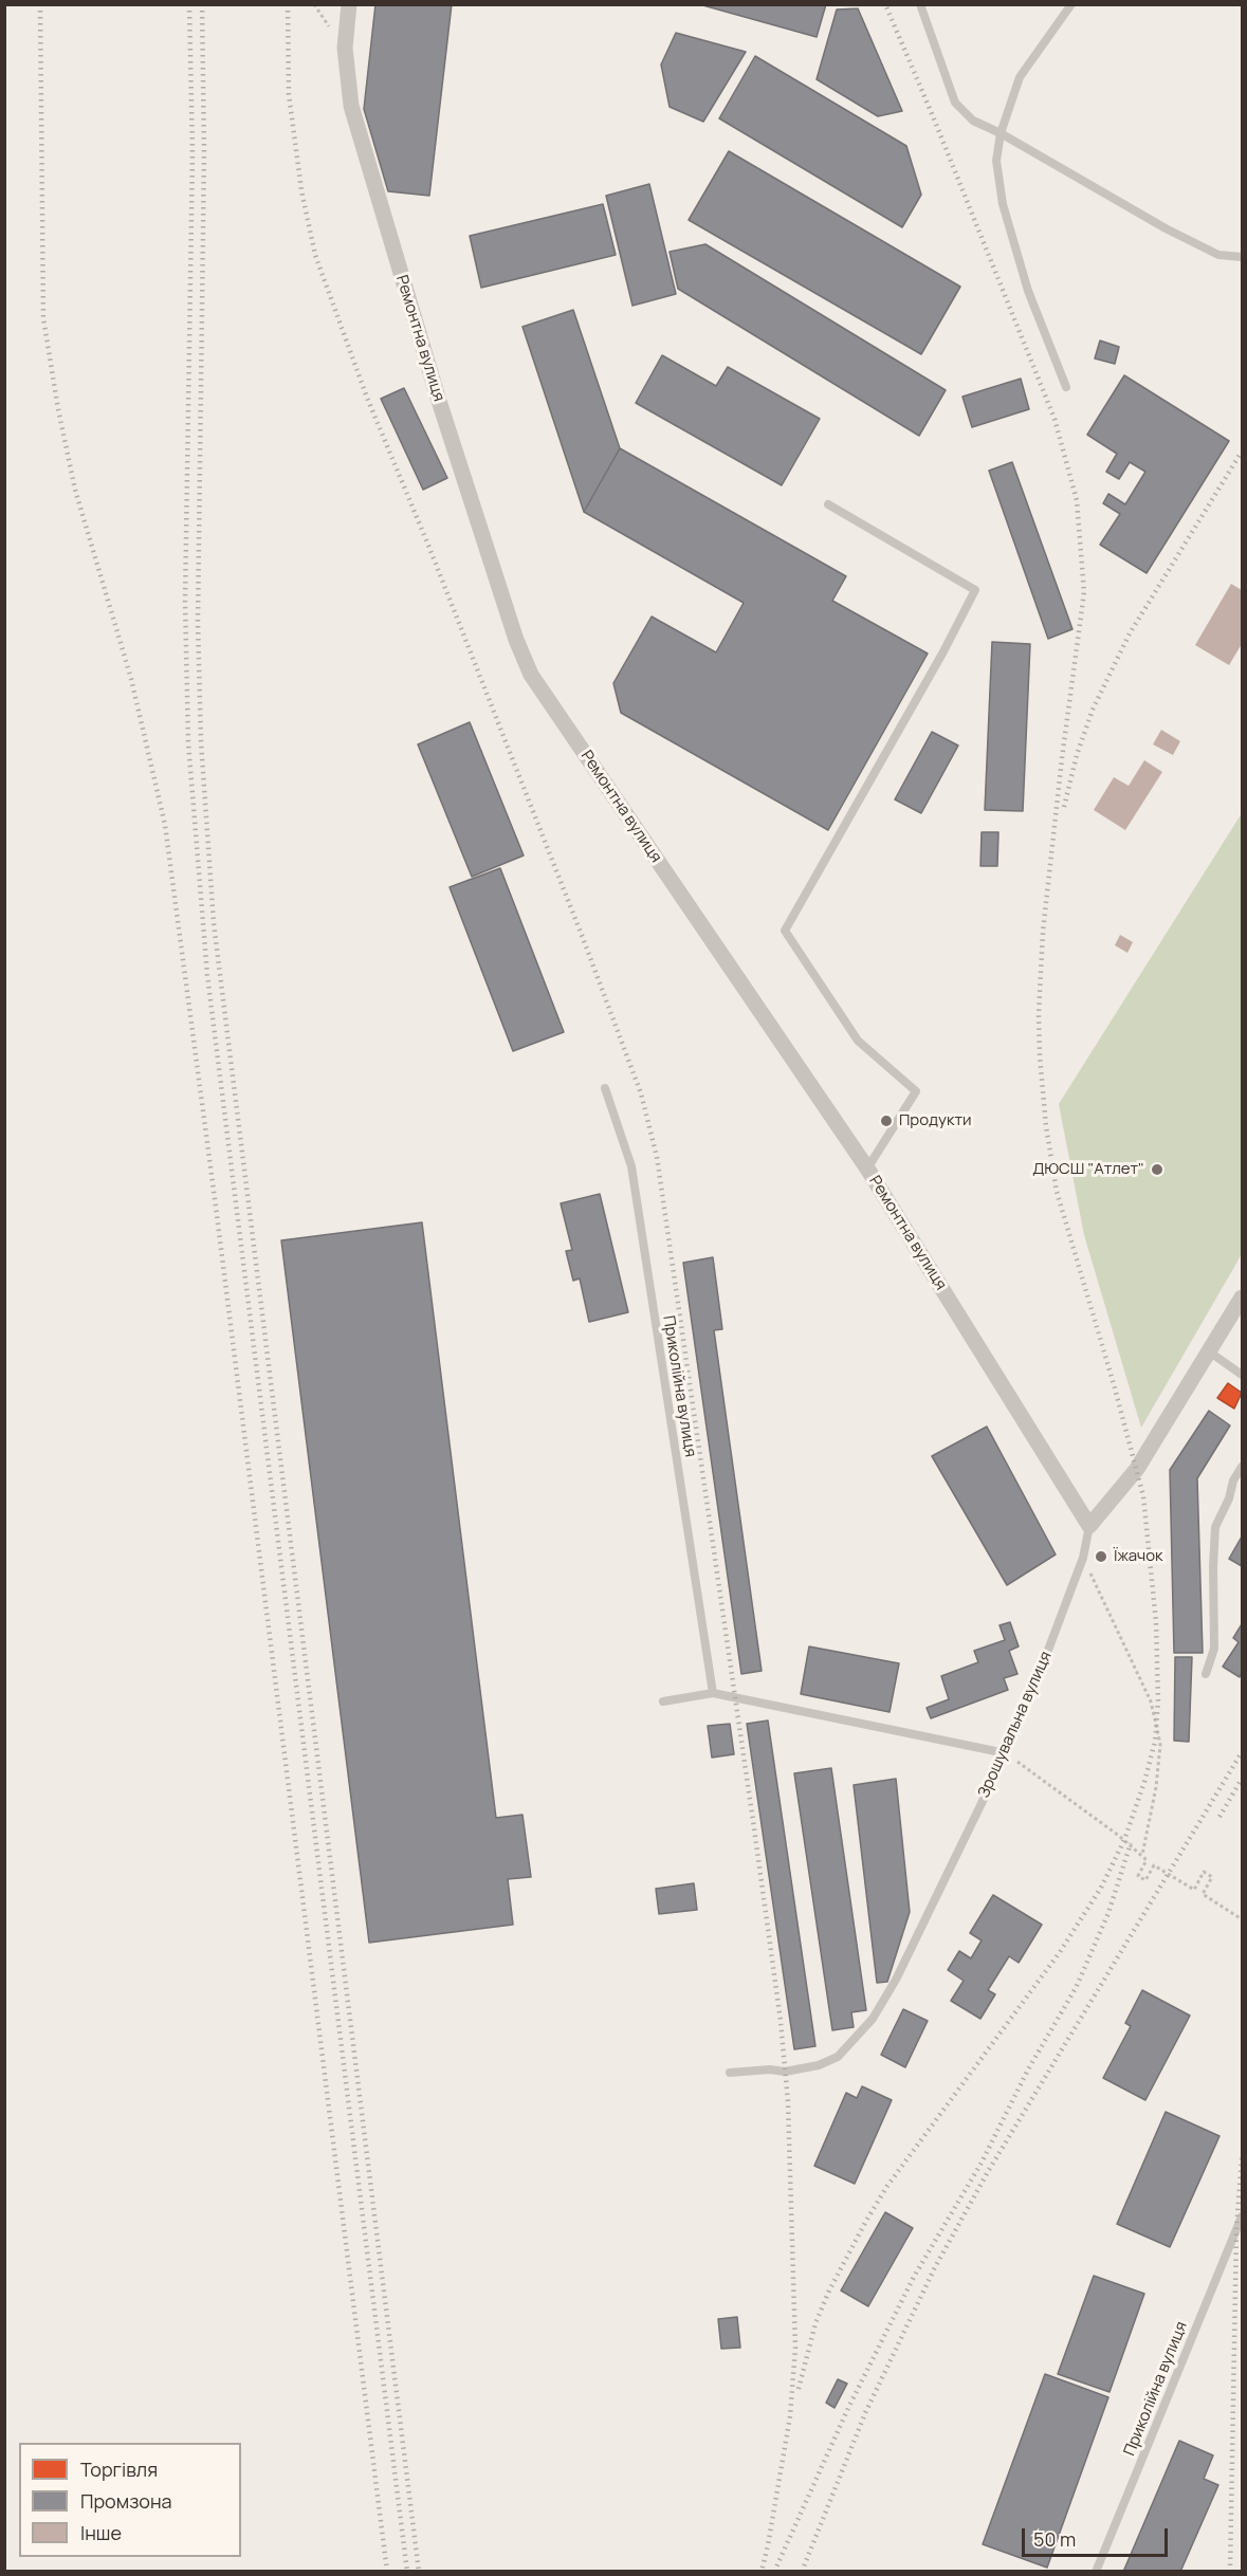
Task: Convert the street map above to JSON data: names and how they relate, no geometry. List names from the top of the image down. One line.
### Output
{"streets":{"street":["Ремонтна вулиця","Зрошувальна вулиця"],"lane":["Приколійна вулиця"]},"crossings":[["Ремонтна вулиця","Зрошувальна вулиця"]],"places":["Продукти","ДЮСШ \"Атлет\"","Їжачок"],"legend":["Торгівля","Промзона","Інше"],"scale_bar":"50 m"}
